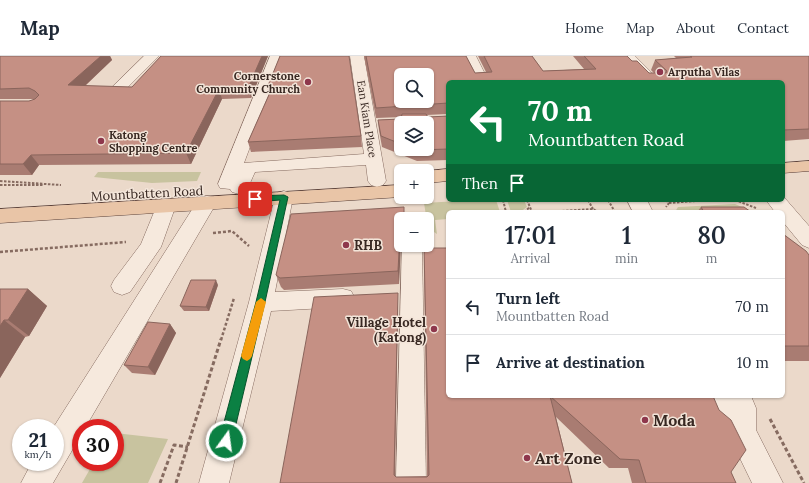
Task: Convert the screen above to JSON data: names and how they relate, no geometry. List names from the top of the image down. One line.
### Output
{"streets":{"main road":["Mountbatten Road"],"street":["Ean Kiam Place"]},"places":["Arputha Vilas","Cornerstone Community Church","Katong Shopping Centre","RHB","Village Hotel (Katong)","Moda","Art Zone"],"page":{"header":"Map","nav":["Home","Map","About","Contact"],"map_buttons":["+","−"],"turn":["70 m","Mountbatten Road"],"then":"Then","eta":["17:01","Arrival","1","min","80","m"],"list":[{"name":"Turn left","note":"Mountbatten Road","value":"70 m"},{"name":"Arrive at destination","value":"10 m"}],"speed":"21 km/h","limit":"30"}}
